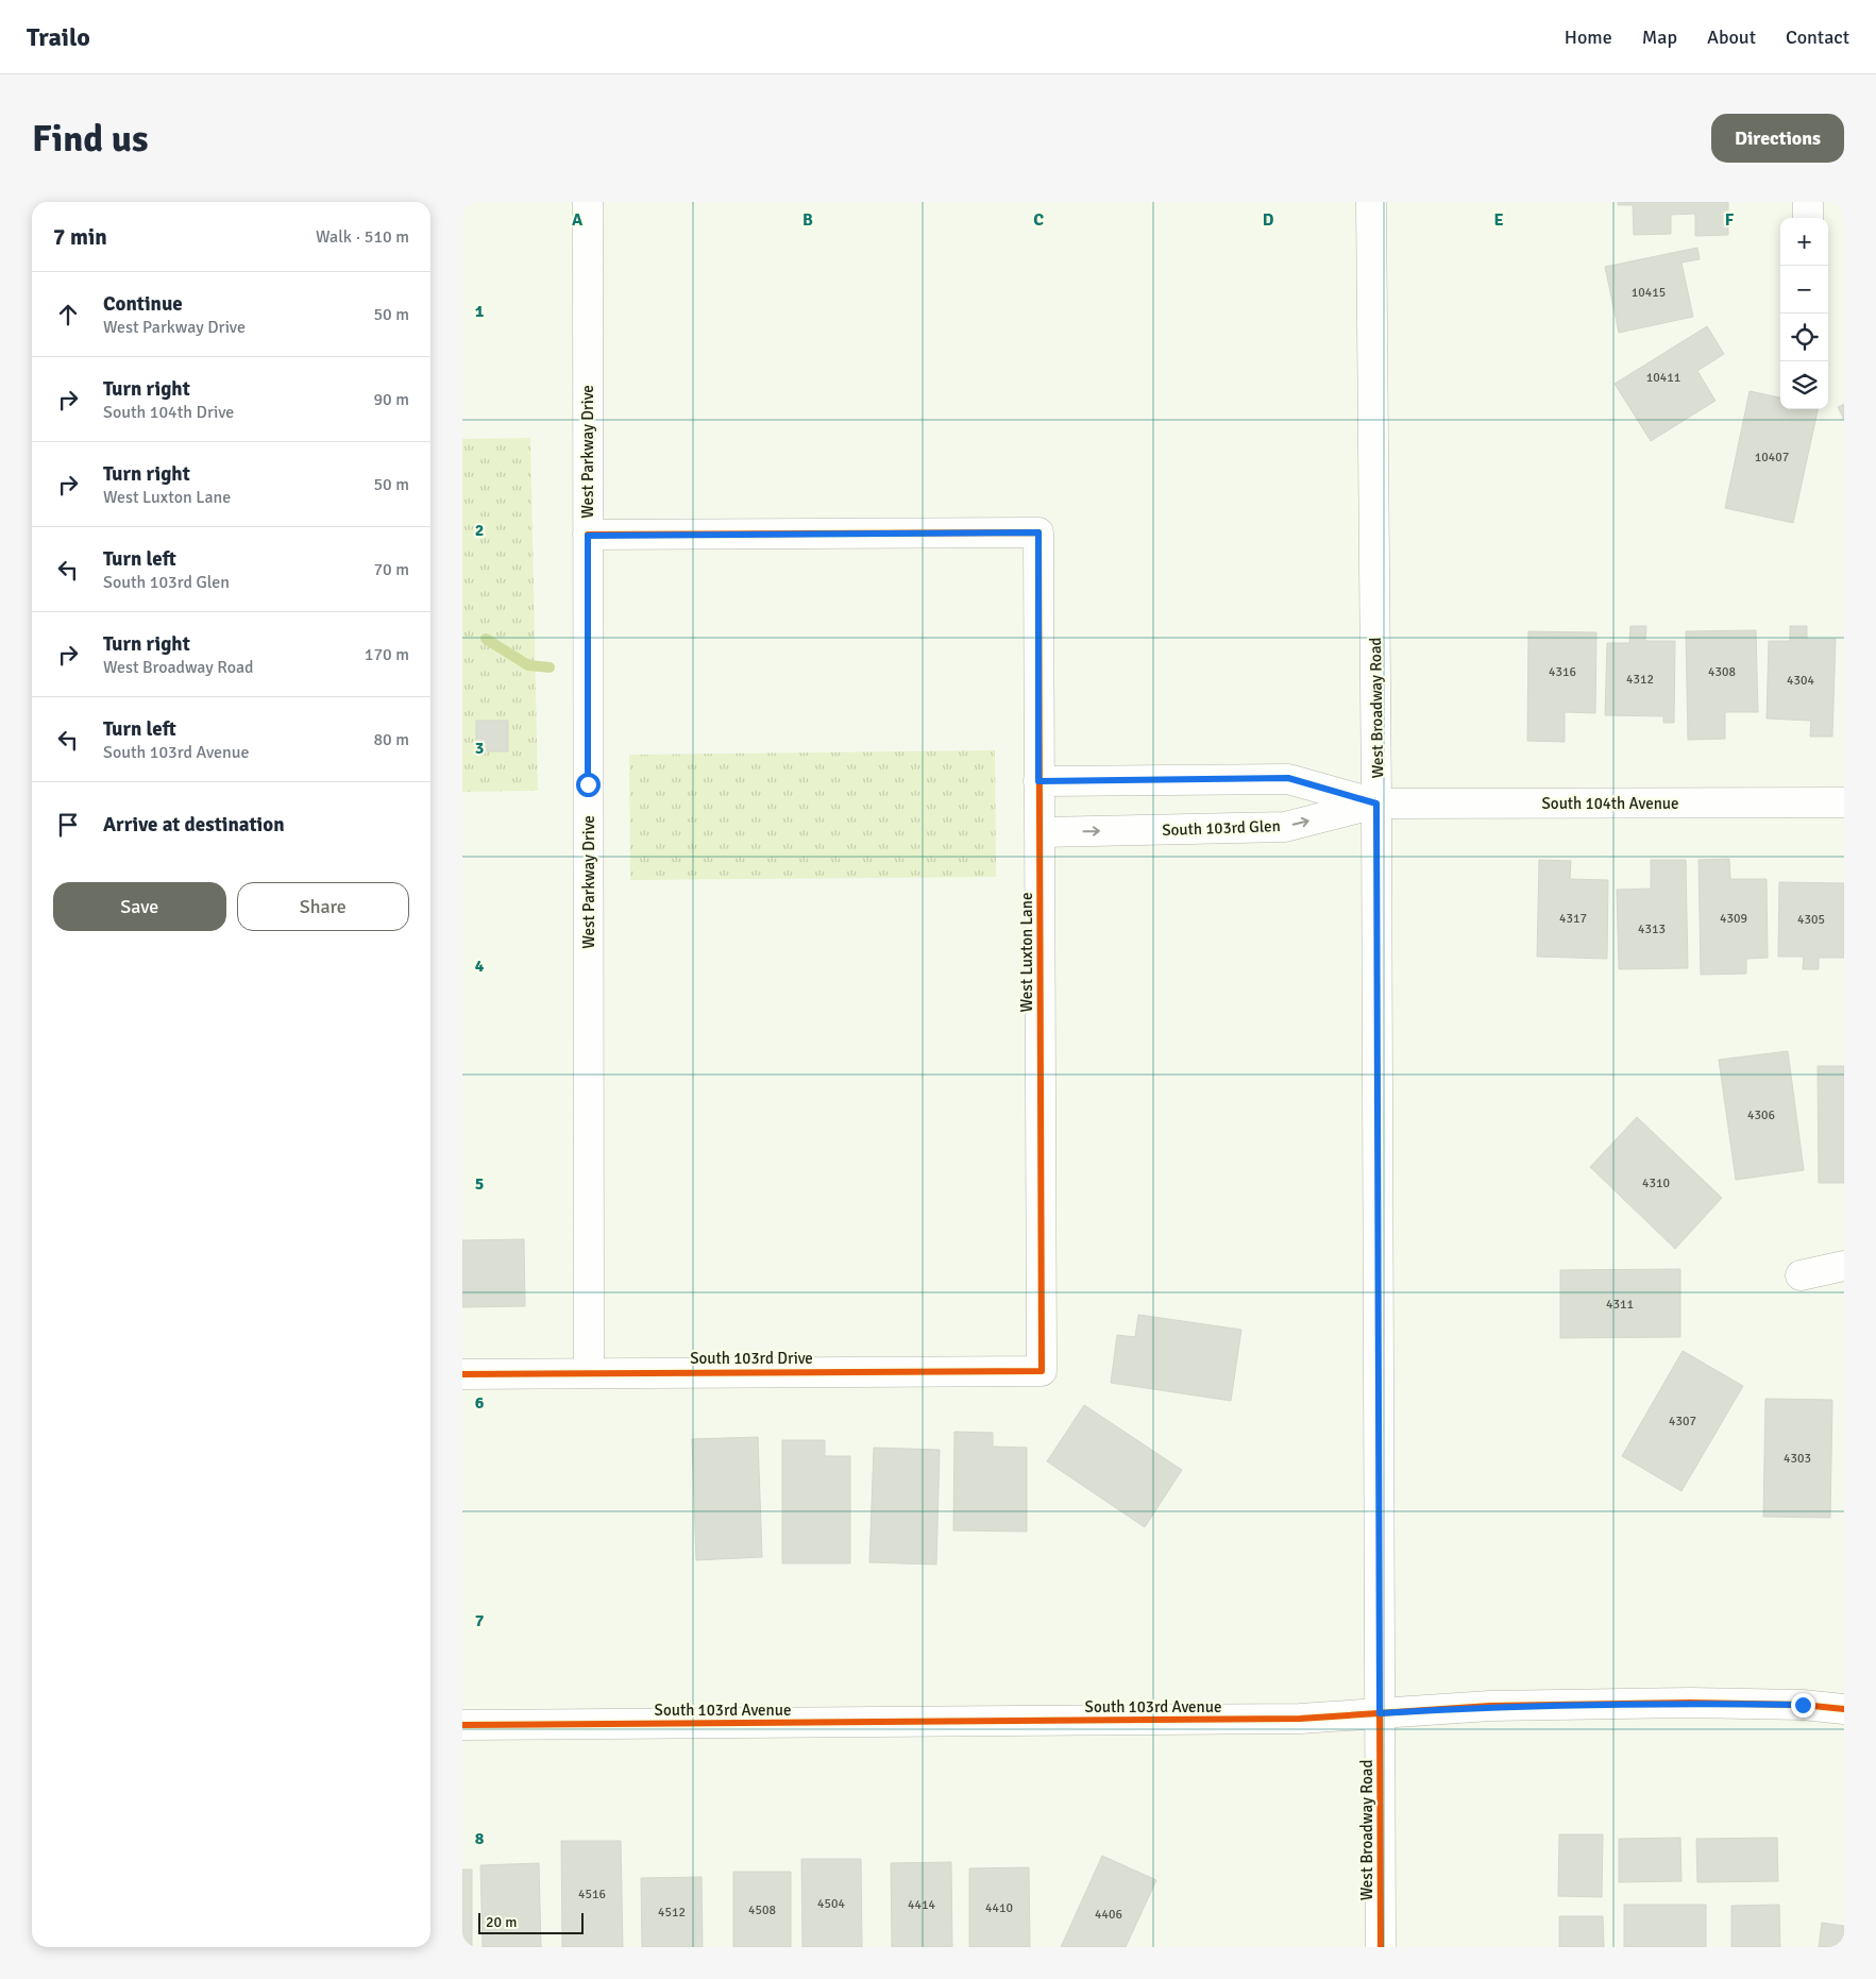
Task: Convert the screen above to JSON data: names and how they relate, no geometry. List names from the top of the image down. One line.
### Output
{"streets":{"street":["West Parkway Drive","West Broadway Road","South 104th Avenue","South 103rd Glen","West Luxton Lane","South 103rd Drive","South 103rd Avenue"]},"crossings":[["West Parkway Drive","West Luxton Lane"],["West Parkway Drive","South 103rd Drive"],["West Broadway Road","South 104th Avenue"],["West Broadway Road","South 103rd Glen"],["West Broadway Road","South 103rd Avenue"],["South 104th Avenue","South 103rd Glen"],["South 103rd Glen","West Luxton Lane"],["West Luxton Lane","South 103rd Drive"]],"house_numbers":["10415","10411","10407","4316","4308","4312","4304","4317","4309","4305","4313","4306","4310","4311","4307","4303","4516","4504","4414","4410","4508","4512","4406"],"scale_bar":"20 m","page":{"header":"Trailo","nav":["Home","Map","About","Contact"],"buttons":["Directions",["Save","Share"]],"title":"Find us","heading":["7 min","Walk · 510 m"],"map_buttons":["+","−"],"list":[["Continue","West Parkway Drive","50 m"],["Turn right","South 104th Drive","90 m"],["Turn right","West Luxton Lane","50 m"],["Turn left","South 103rd Glen","70 m"],["Turn right","West Broadway Road","170 m"],["Turn left","South 103rd Avenue","80 m"],"Arrive at destination"],"scale":"20 m"},"grid":{"columns":["A","B","C","D","E","F"],"rows":["1","2","3","4","5","6","7","8"]}}
